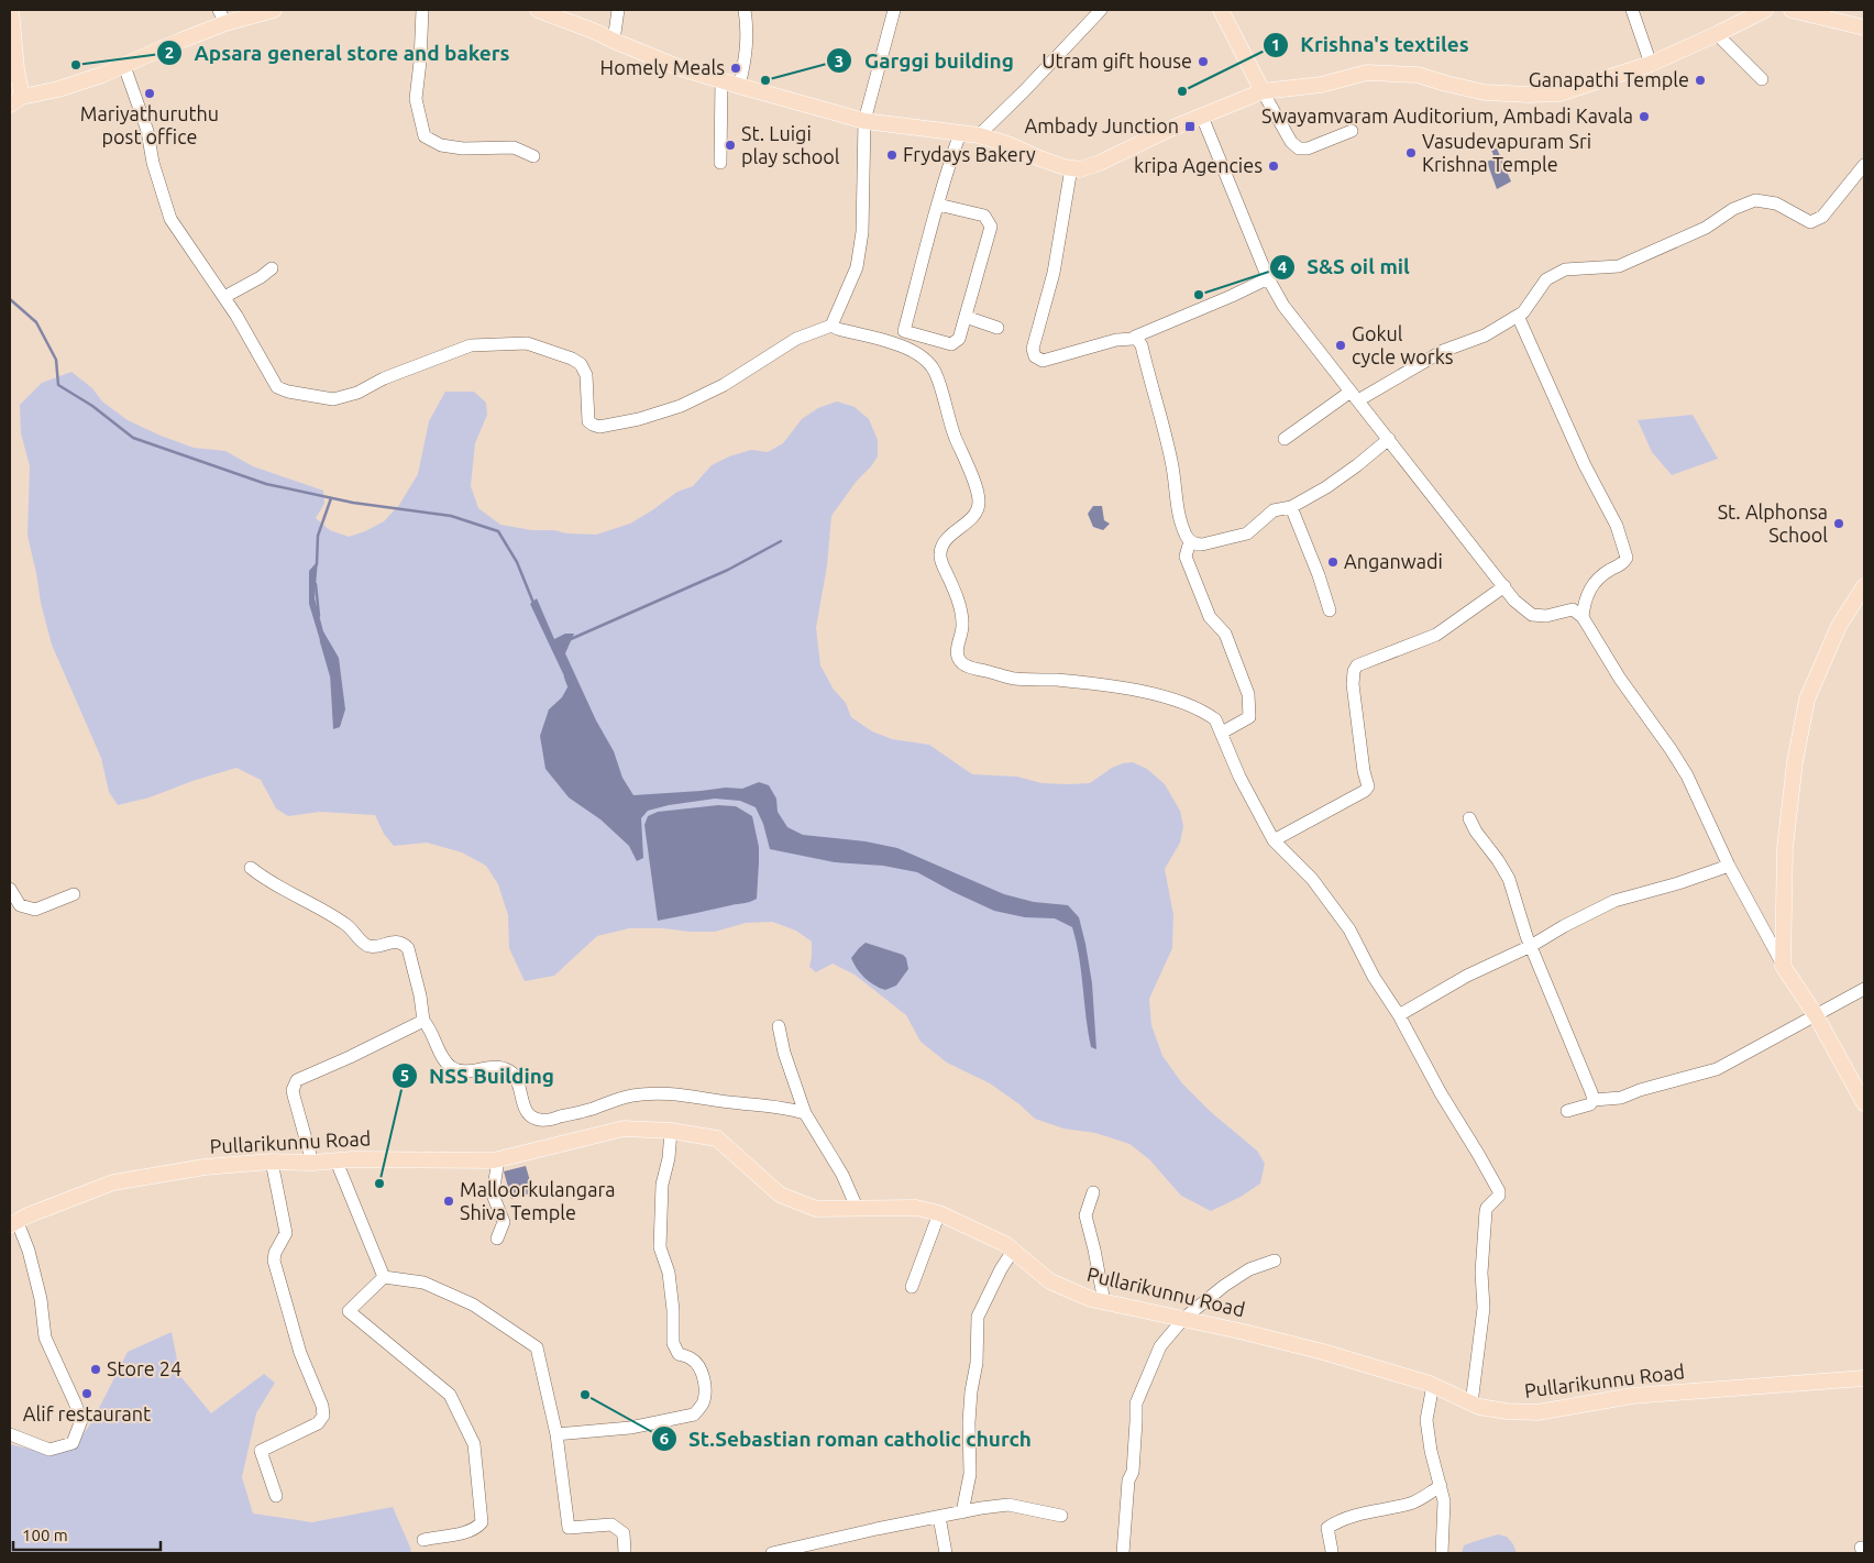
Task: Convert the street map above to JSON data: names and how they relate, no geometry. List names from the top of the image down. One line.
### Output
{"streets":{"main road":["Pullarikunnu Road"]},"places":{"other":["Utram gift house","Apsara general store and bakers","Homely Meals","Garggi building","Ganapathi Temple","Krishna's textiles","Mariyathuruthu post office","Swayamvaram Auditorium, Ambadi Kavala","St. Luigi play school","Vasudevapuram Sri Krishna Temple","Frydays Bakery","kripa Agencies","S&S oil mil","Gokul cycle works","St. Alphonsa School","Anganwadi","NSS Building","Malloorkulangara Shiva Temple","Store 24","Alif restaurant","St.Sebastian roman catholic church"],"transit":["Ambady Junction"]},"scale_bar":"100 m"}
